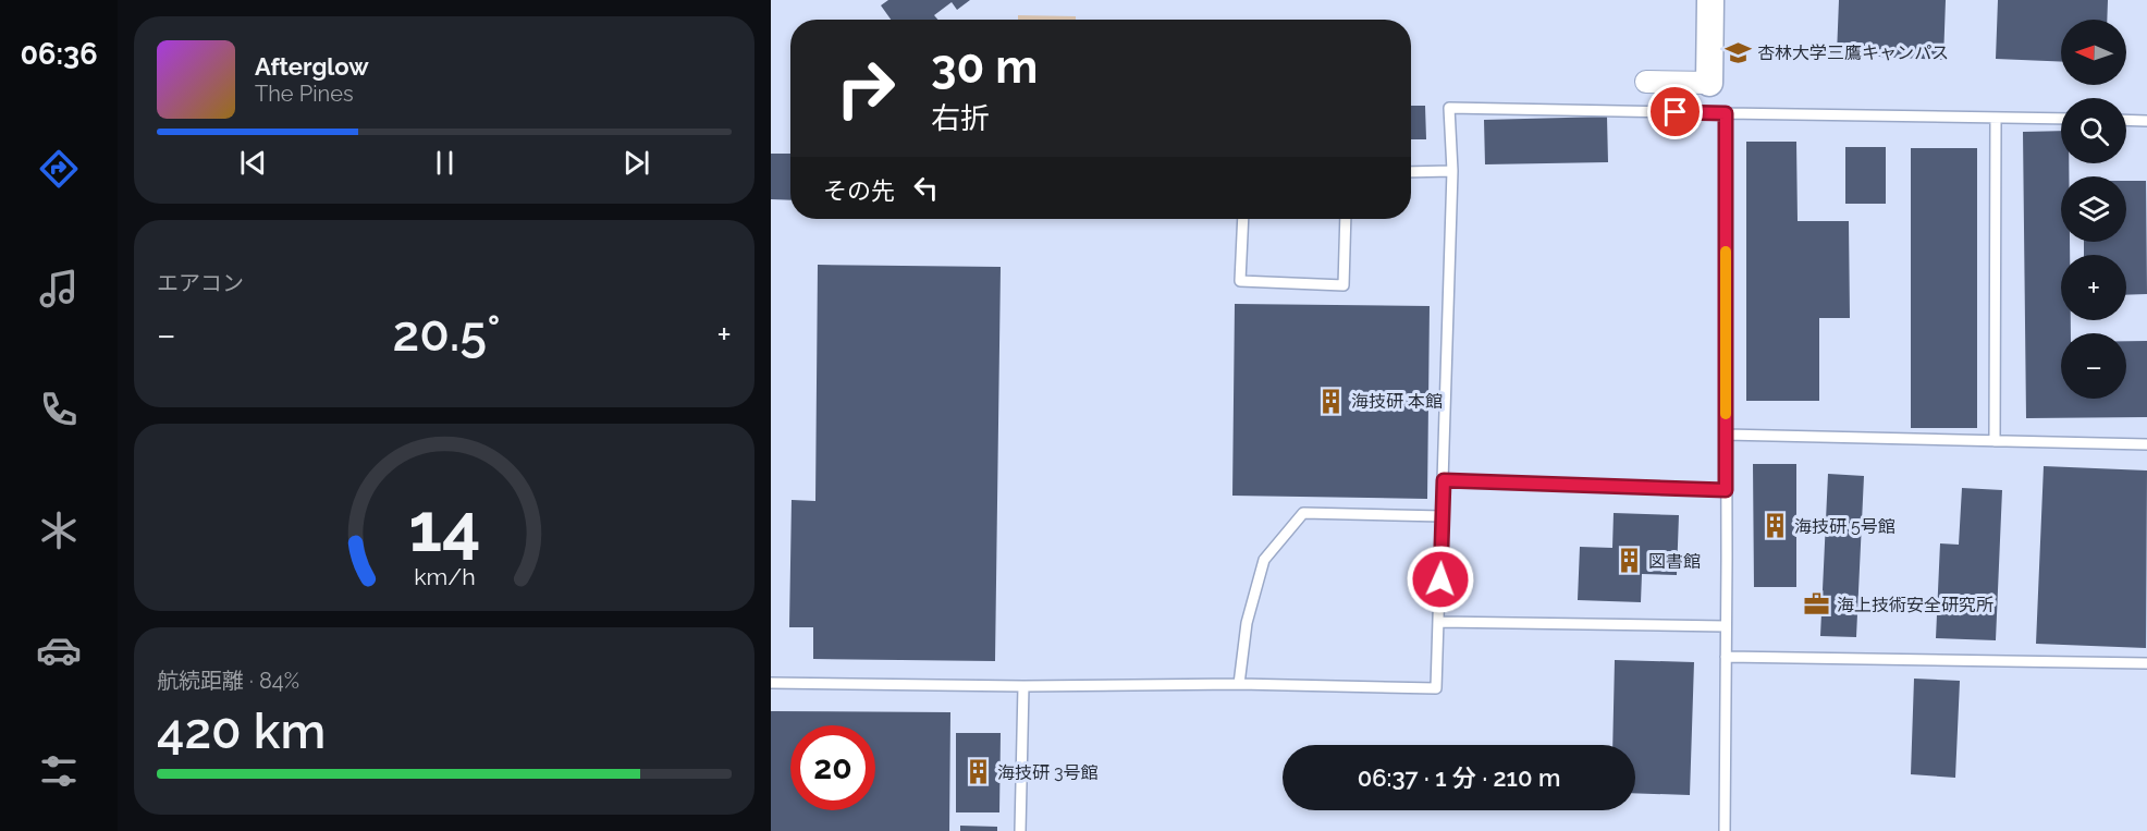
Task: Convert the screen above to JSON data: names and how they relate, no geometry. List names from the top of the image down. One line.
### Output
{"places":{"school or university":["杏林大学三鷹キャンパス"],"building":["海技研 本館","海技研 5号館","図書館","海技研 3号館"],"office":["海上技術安全研究所"]},"north":"left","page":{"tabs":"06:36","map_buttons":["+","−"],"turn":["30 m","右折"],"song":["Afterglow","The Pines"],"then":"その先","tile":["エアコン",["航続距離 · 84%","420 km"]],"heat":["−","20.5°","+"],"limit":"20","trip":"06:37 · 1 分 · 210 m","gauge":["14","km/h"]}}
